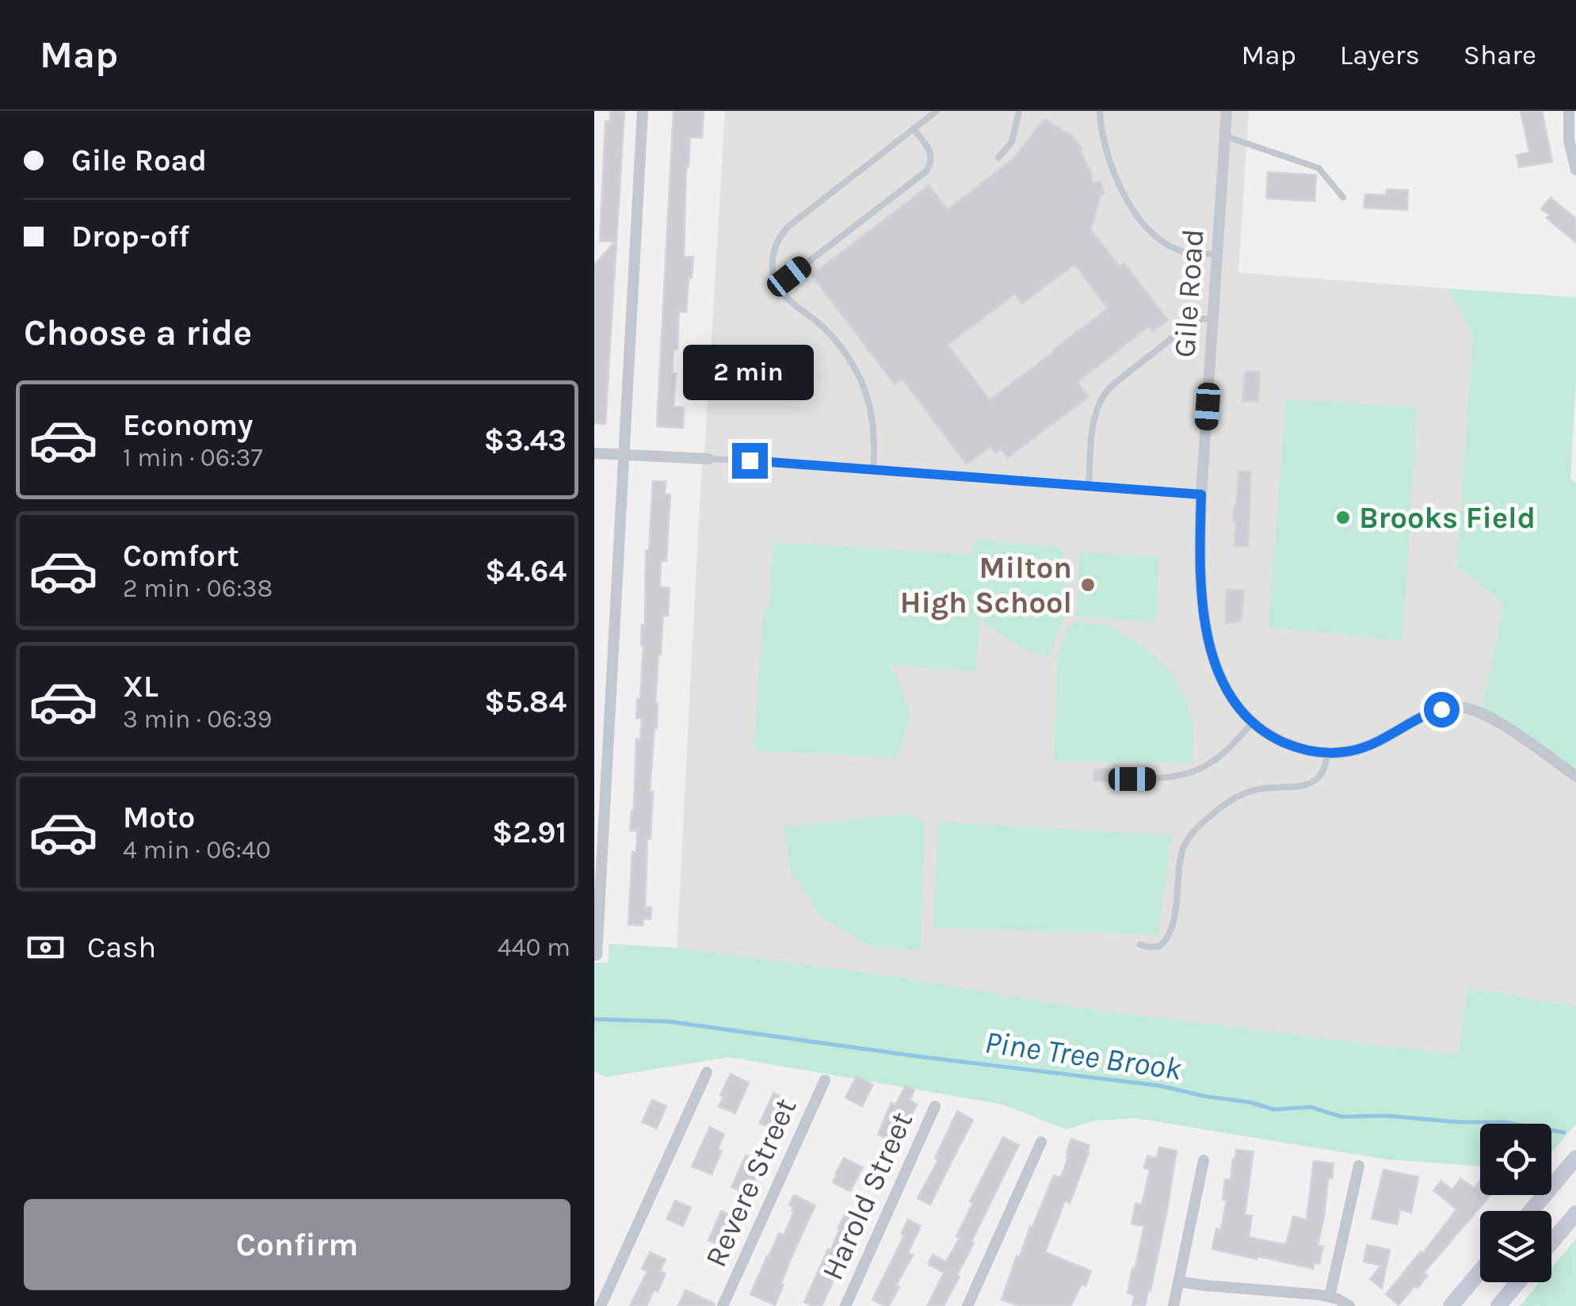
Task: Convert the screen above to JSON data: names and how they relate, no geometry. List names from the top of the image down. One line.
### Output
{"streets":{"street":["Gile Road","Revere Street","Harold Street"]},"water":["Pine Tree Brook"],"places":["Brooks Field","Milton High School"],"page":{"header":"Map","nav":["Map","Layers","Share"],"banner":["Gile Road","Drop-off"],"heading":"Choose a ride","bubble":"2 min","list":[{"name":"Economy","note":"1 min · 06:37","value":"$3.43"},{"name":"Comfort","note":"2 min · 06:38","value":"$4.64"},{"name":"XL","note":"3 min · 06:39","value":"$5.84"},{"name":"Moto","note":"4 min · 06:40","value":"$2.91"}],"pay":["Cash","440 m"],"buttons":"Confirm"}}
